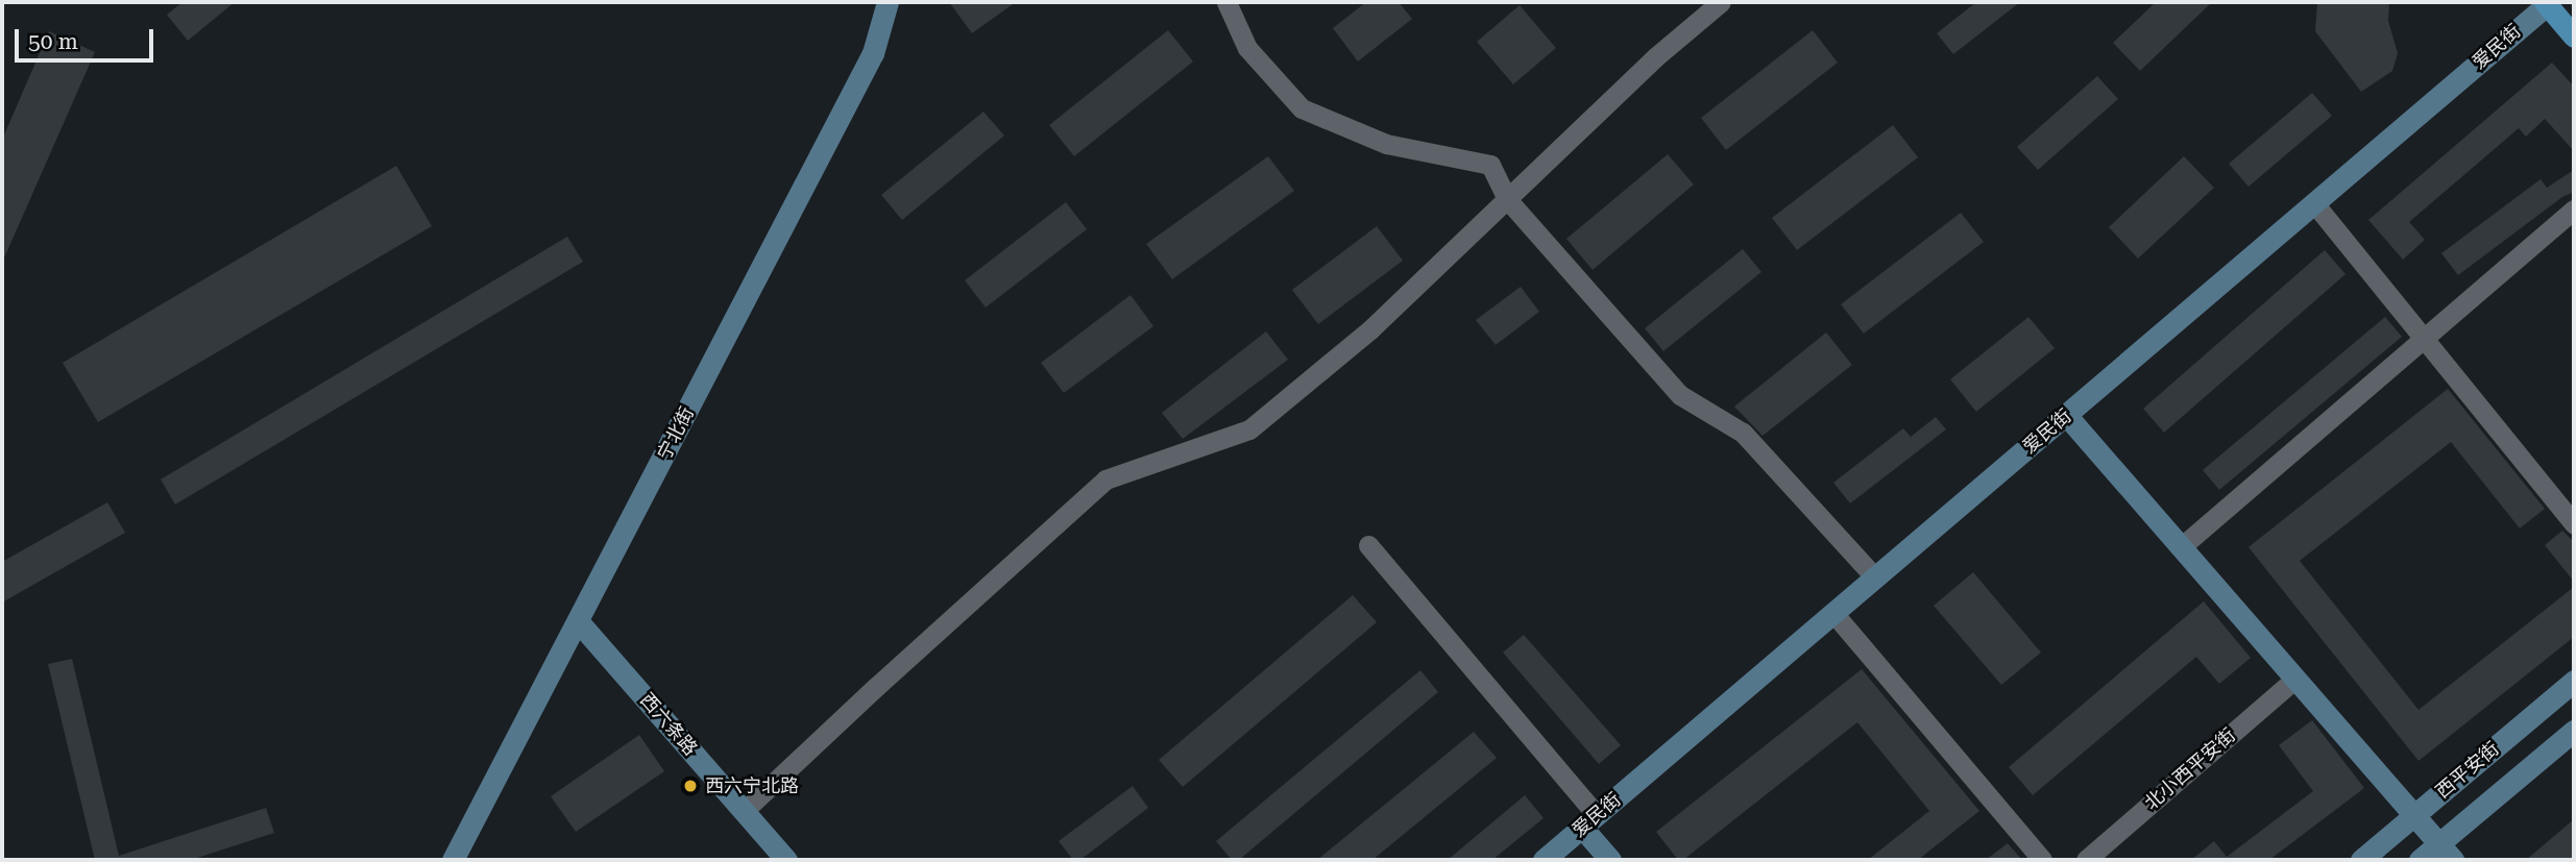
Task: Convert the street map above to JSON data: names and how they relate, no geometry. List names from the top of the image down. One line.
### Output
{"streets":{"street":["爱民街","宁北街","西六条路","北小西平安街","西平安街"]},"crossings":[["宁北街","西六条路"]],"places":["西六宁北路"],"scale_bar":"50 m"}
